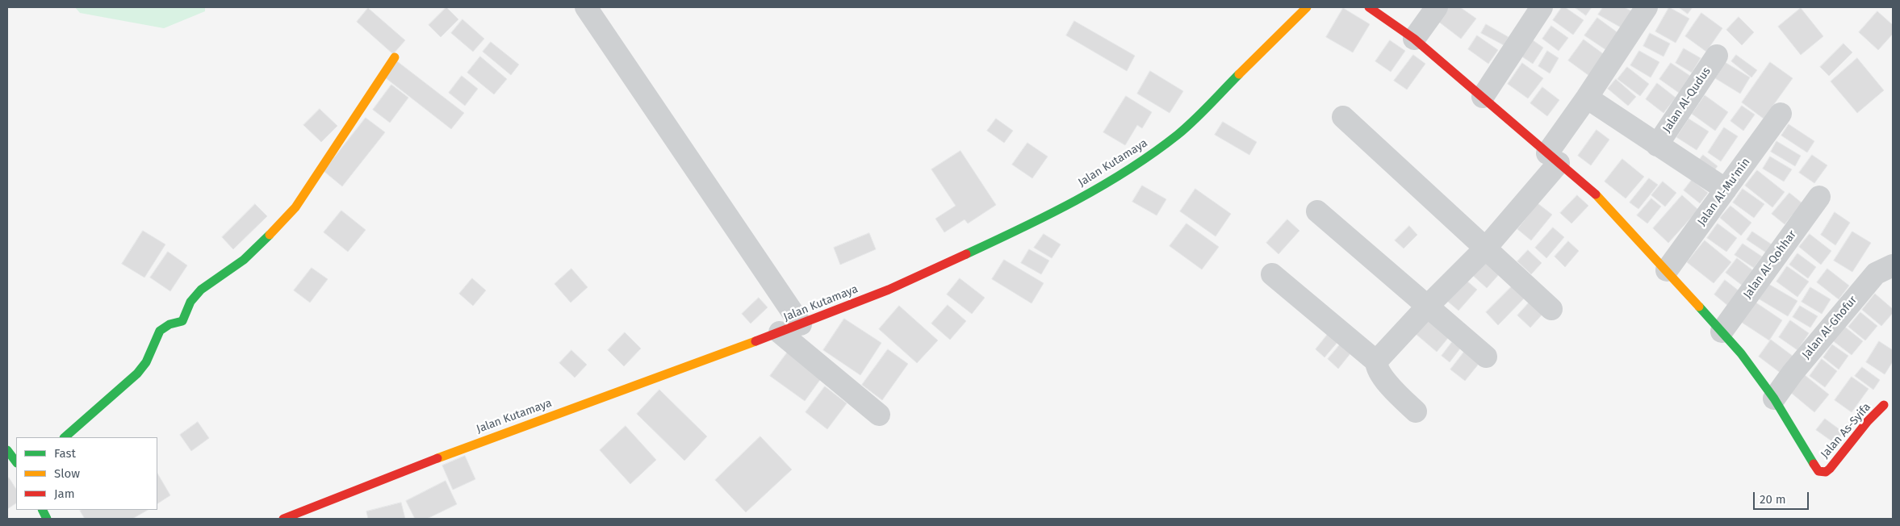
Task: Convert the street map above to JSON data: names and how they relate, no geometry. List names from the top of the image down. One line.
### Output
{"streets":{"street":["Jalan Al-Qudus","Jalan Kutamaya","Jalan Al-Mu'min","Jalan Al-Qohhar","Jalan Al-Ghofur","Jalan As-Syifa"]},"crossings":[["Jalan Al-Ghofur","Jalan As-Syifa"]],"legend":["Fast","Slow","Jam"],"scale_bar":"20 m"}
